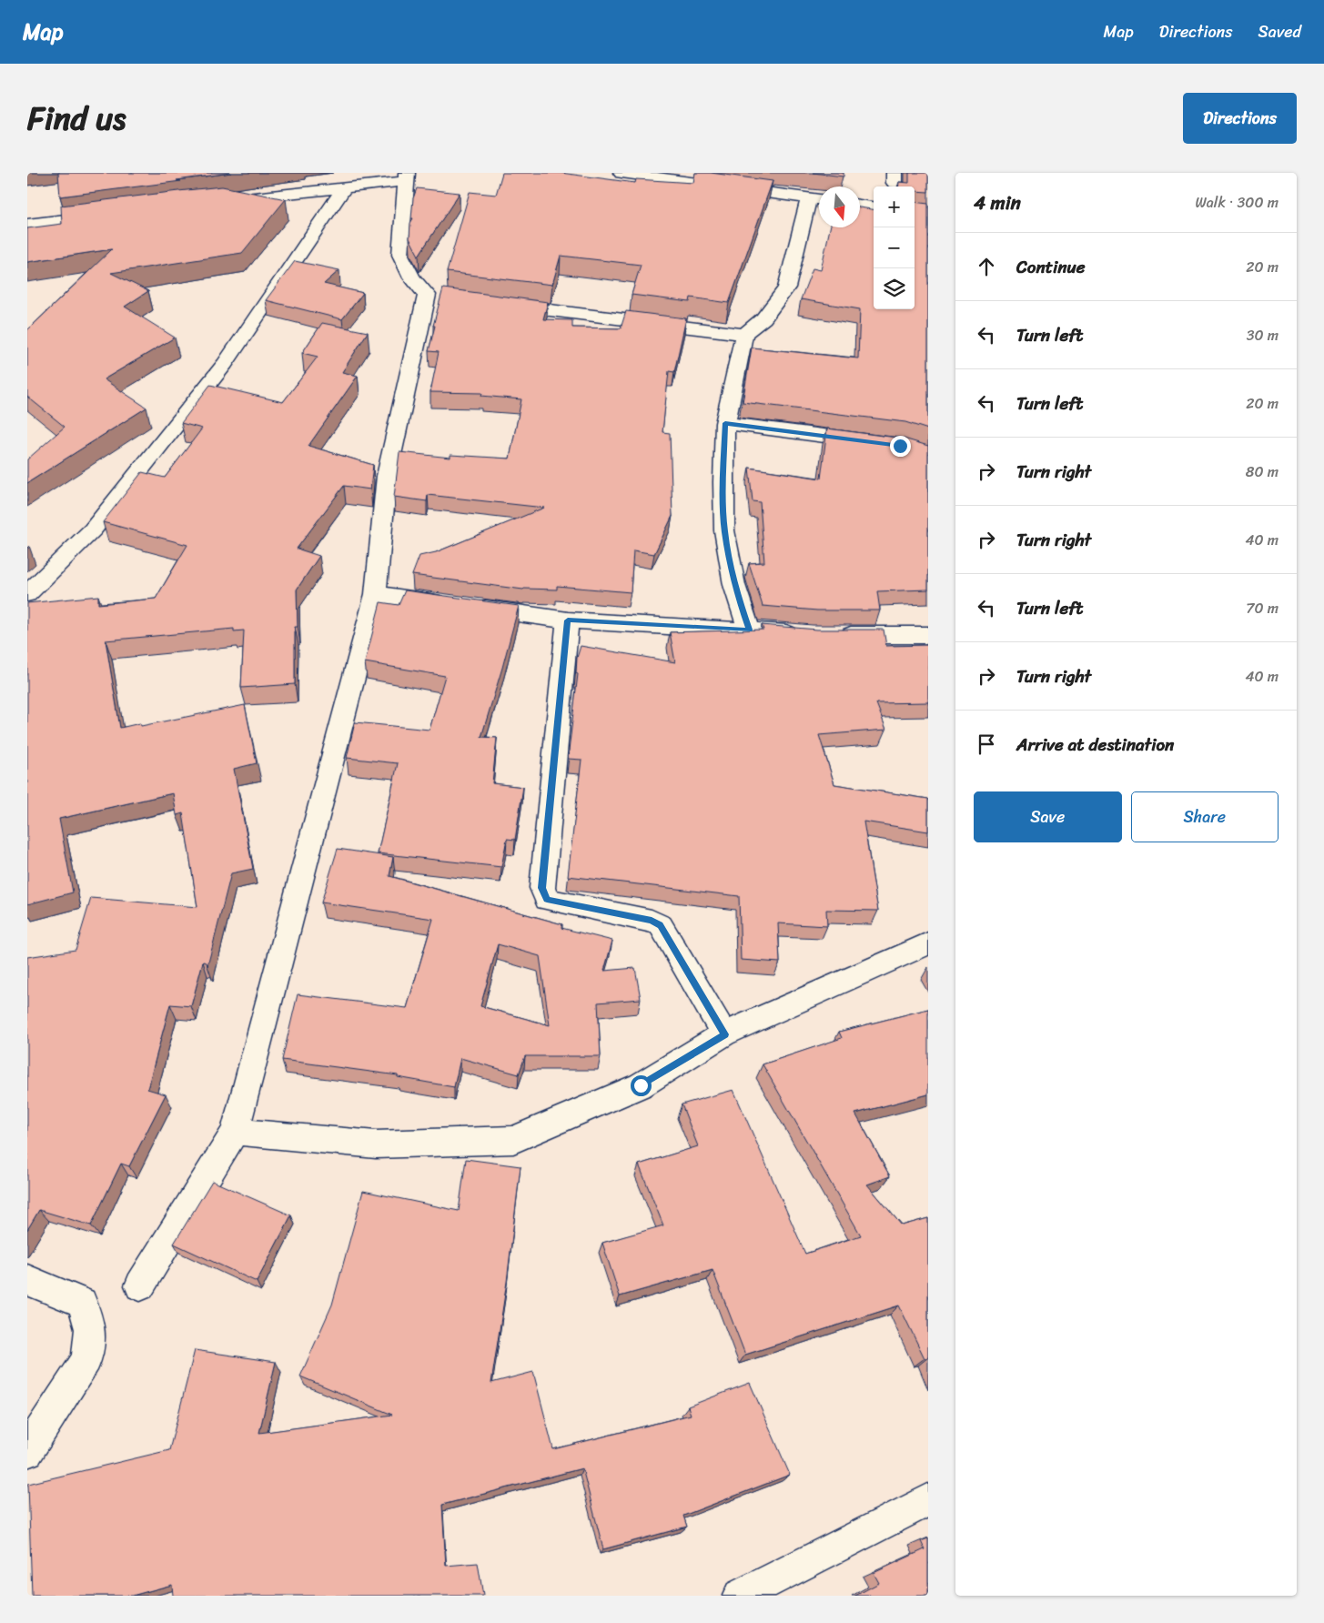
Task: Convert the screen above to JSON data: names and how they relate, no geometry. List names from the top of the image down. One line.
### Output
{"north":"bottom","page":{"header":"Map","nav":["Map","Directions","Saved"],"title":"Find us","buttons":["Directions",["Save","Share"]],"heading":["4 min","Walk · 300 m"],"map_buttons":["+","−"],"list":[["Continue","20 m"],["Turn left","30 m"],["Turn left","20 m"],["Turn right","80 m"],["Turn right","40 m"],["Turn left","70 m"],["Turn right","40 m"],"Arrive at destination"]}}
